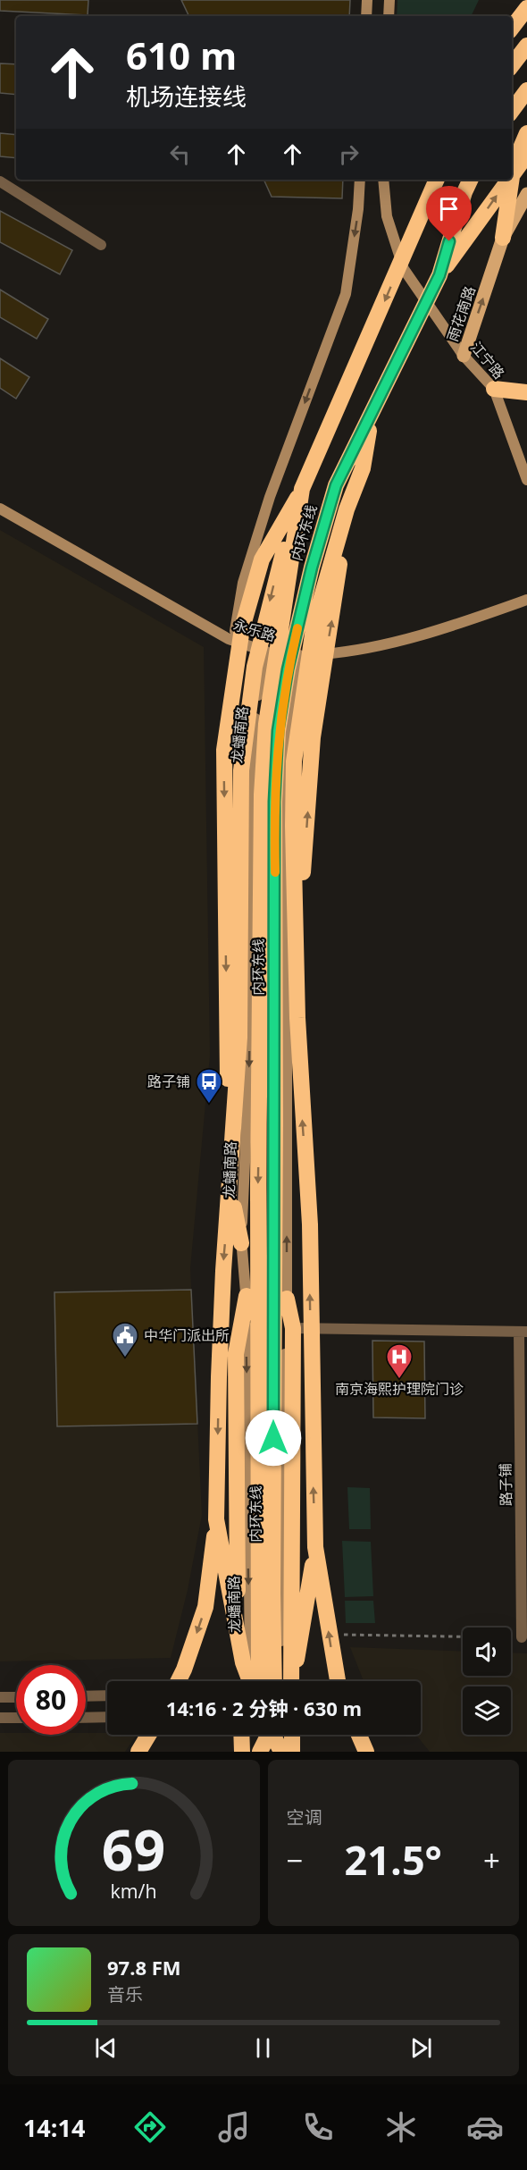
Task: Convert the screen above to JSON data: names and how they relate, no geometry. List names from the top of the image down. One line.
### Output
{"streets":{"highway":["内环东线"],"main road":["雨花南路"],"street":["江宁路","永乐路","龙蟠南路","路子铺"]},"crossings":[["雨花南路","江宁路"],["永乐路","龙蟠南路"]],"one_way":["雨花南路"],"places":{"bus stop":["路子铺"],"public building":["中华门派出所"],"hospital":["南京海熙护理院门诊"]},"page":{"turn":["610 m","机场连接线"],"limit":"80","trip":"14:16 · 2 分钟 · 630 m","tile":"空调","heat":["−","21.5°","+"],"song":["97.8 FM","音乐"],"tabs":"14:14","gauge":["69","km/h"]}}
